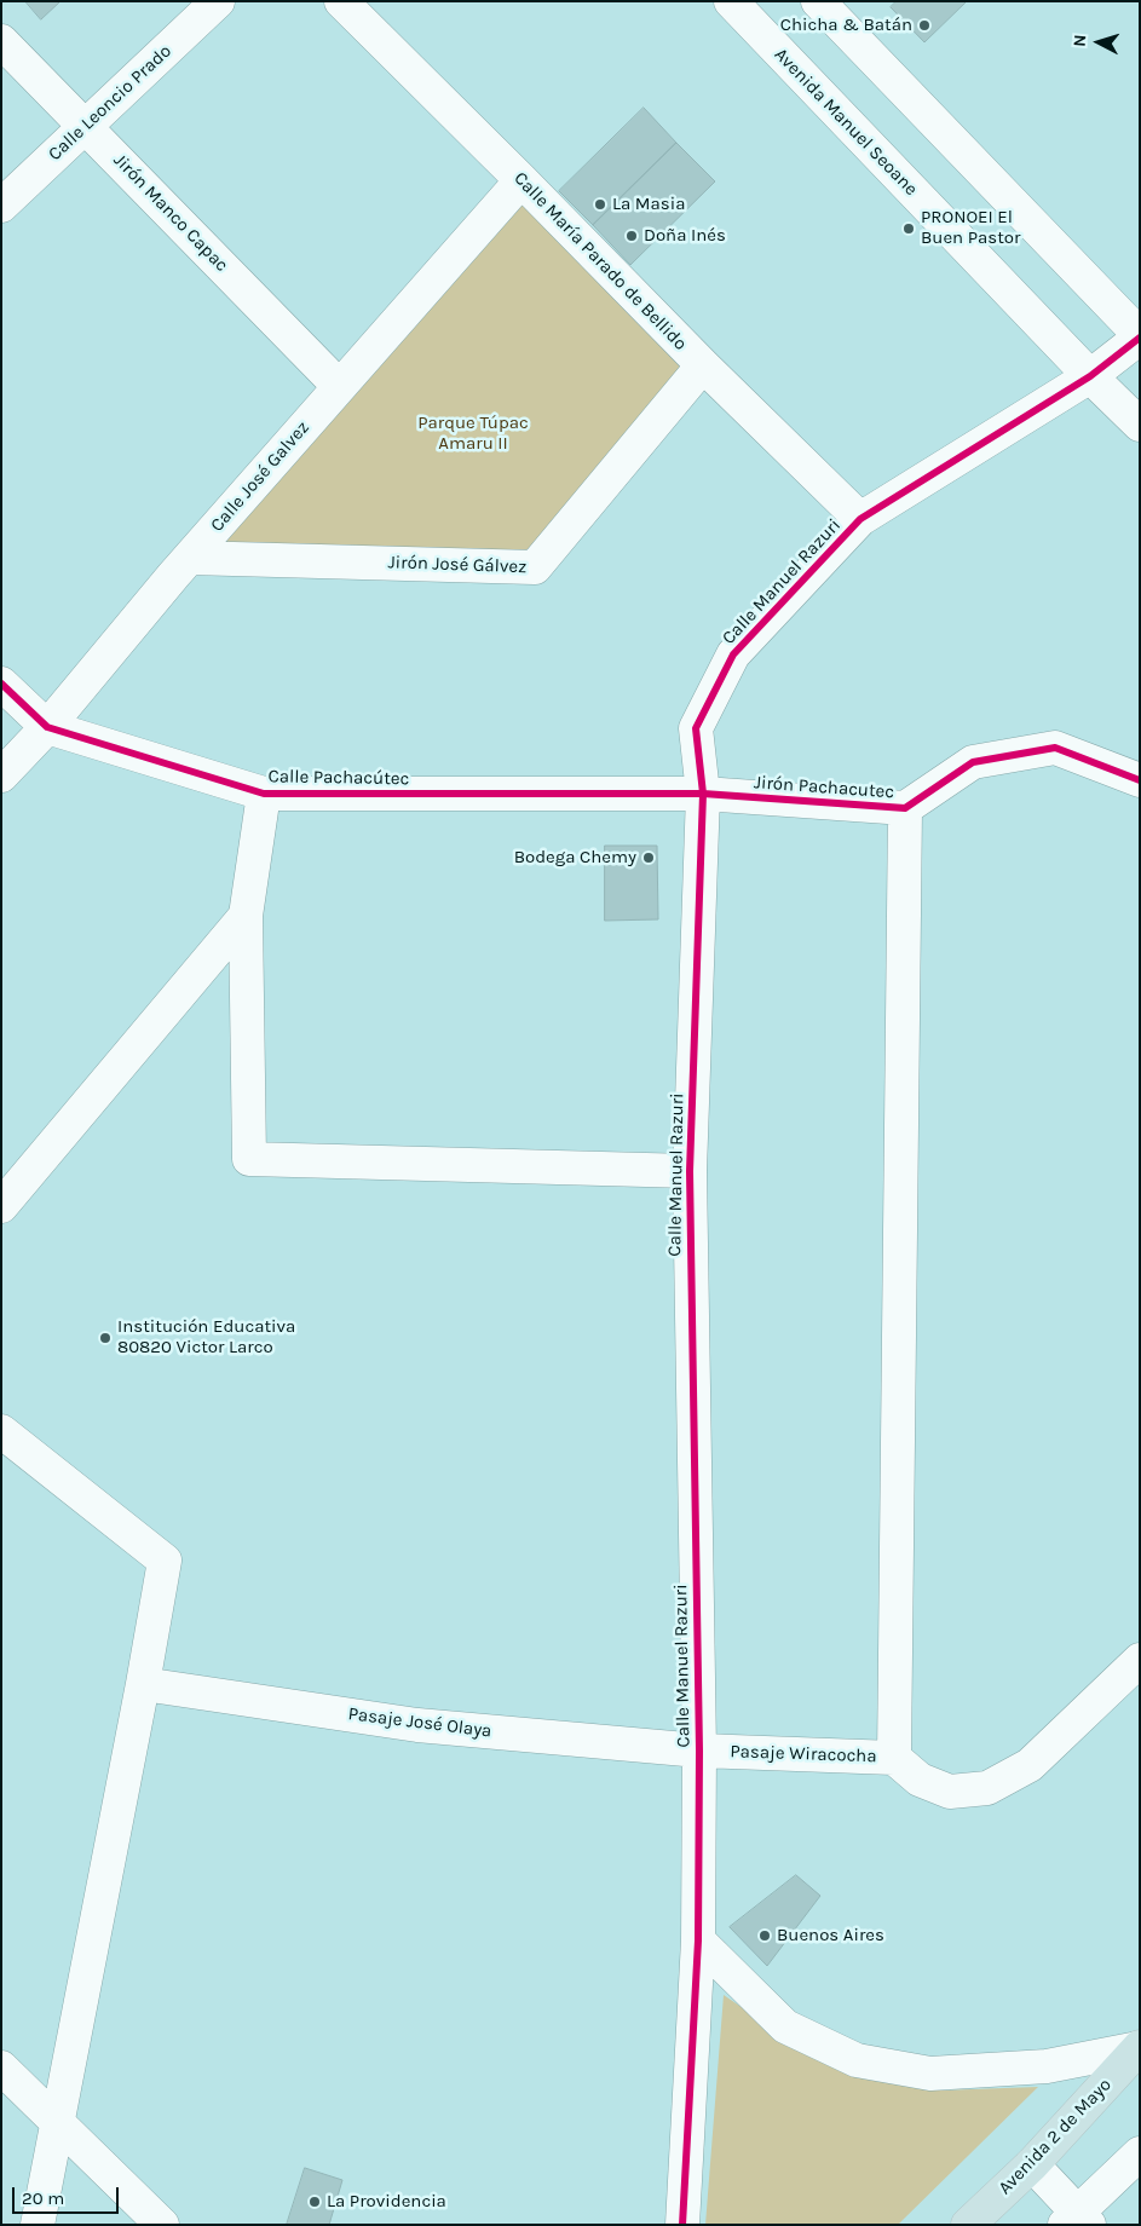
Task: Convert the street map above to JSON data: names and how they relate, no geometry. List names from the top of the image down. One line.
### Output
{"streets":{"highway":["Avenida 2 de Mayo"],"street":["Calle Leoncio Prado","Avenida Manuel Seoane","Jirón Manco Capac","Calle María Parado de Bellido","Calle José Galvez","Jirón José Gálvez","Calle Manuel Razuri","Calle Pachacútec","Jirón Pachacutec","Pasaje José Olaya","Pasaje Wiracocha"]},"crossings":[["Calle Leoncio Prado","Jirón Manco Capac"],["Avenida Manuel Seoane","Calle Manuel Razuri"],["Jirón Manco Capac","Calle José Galvez"],["Calle María Parado de Bellido","Calle José Galvez"],["Calle María Parado de Bellido","Jirón José Gálvez"],["Calle María Parado de Bellido","Calle Manuel Razuri"],["Calle José Galvez","Jirón José Gálvez"],["Calle José Galvez","Calle Pachacútec"],["Calle Manuel Razuri","Calle Pachacútec"],["Calle Manuel Razuri","Jirón Pachacutec"],["Calle Manuel Razuri","Pasaje José Olaya"],["Calle Manuel Razuri","Pasaje Wiracocha"],["Calle Pachacútec","Jirón Pachacutec"],["Pasaje José Olaya","Pasaje Wiracocha"]],"parks":["Parque Túpac Amaru II"],"places":["Chicha & Batán","La Masia","PRONOEI El Buen Pastor","Doña Inés","Bodega Chemy","Institución Educativa 80820 Victor Larco","Buenos Aires","La Providencia"],"scale_bar":"20 m","north":"left"}
